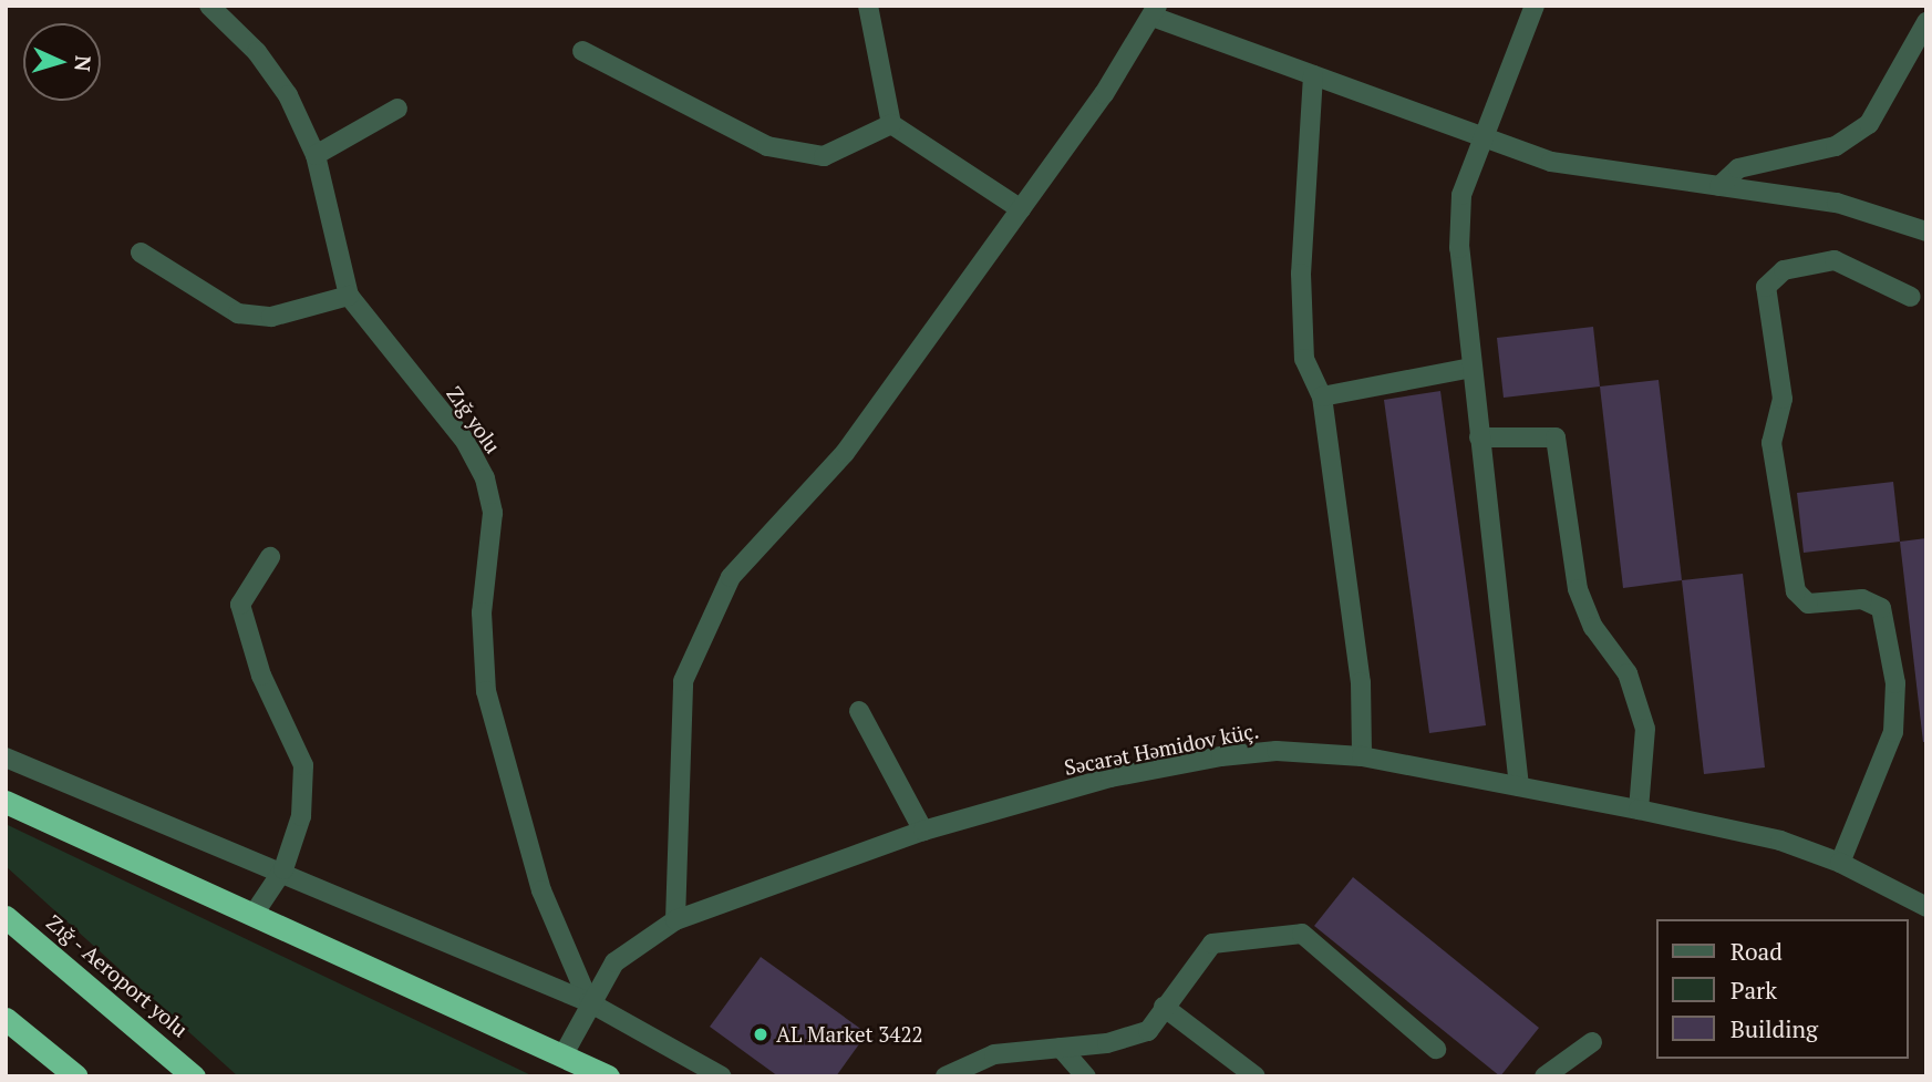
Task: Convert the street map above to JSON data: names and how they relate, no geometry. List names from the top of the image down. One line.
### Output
{"streets":{"highway":["Zığ - Aeroport yolu"],"street":["Zığ yolu","Səcarət Həmidov küç."]},"crossings":[["Zığ yolu","Səcarət Həmidov küç."]],"places":["AL Market 3422"],"legend":["Road","Park","Building"],"north":"right"}
